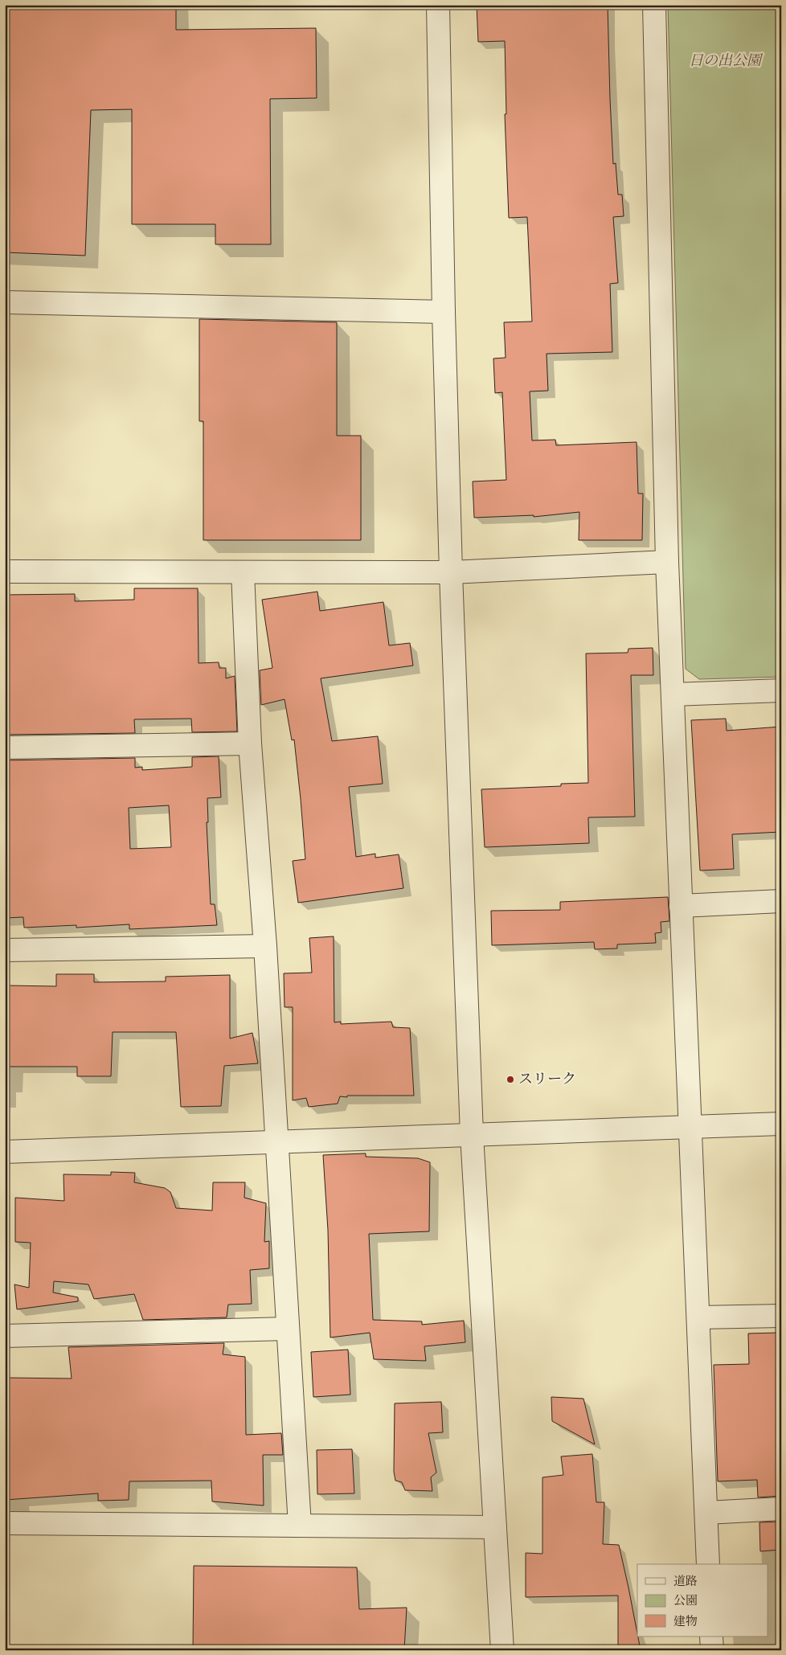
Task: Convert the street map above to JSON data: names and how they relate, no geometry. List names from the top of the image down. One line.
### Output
{"parks":["日の出公園"],"places":["スリーク"],"legend":["道路","公園","建物"]}
